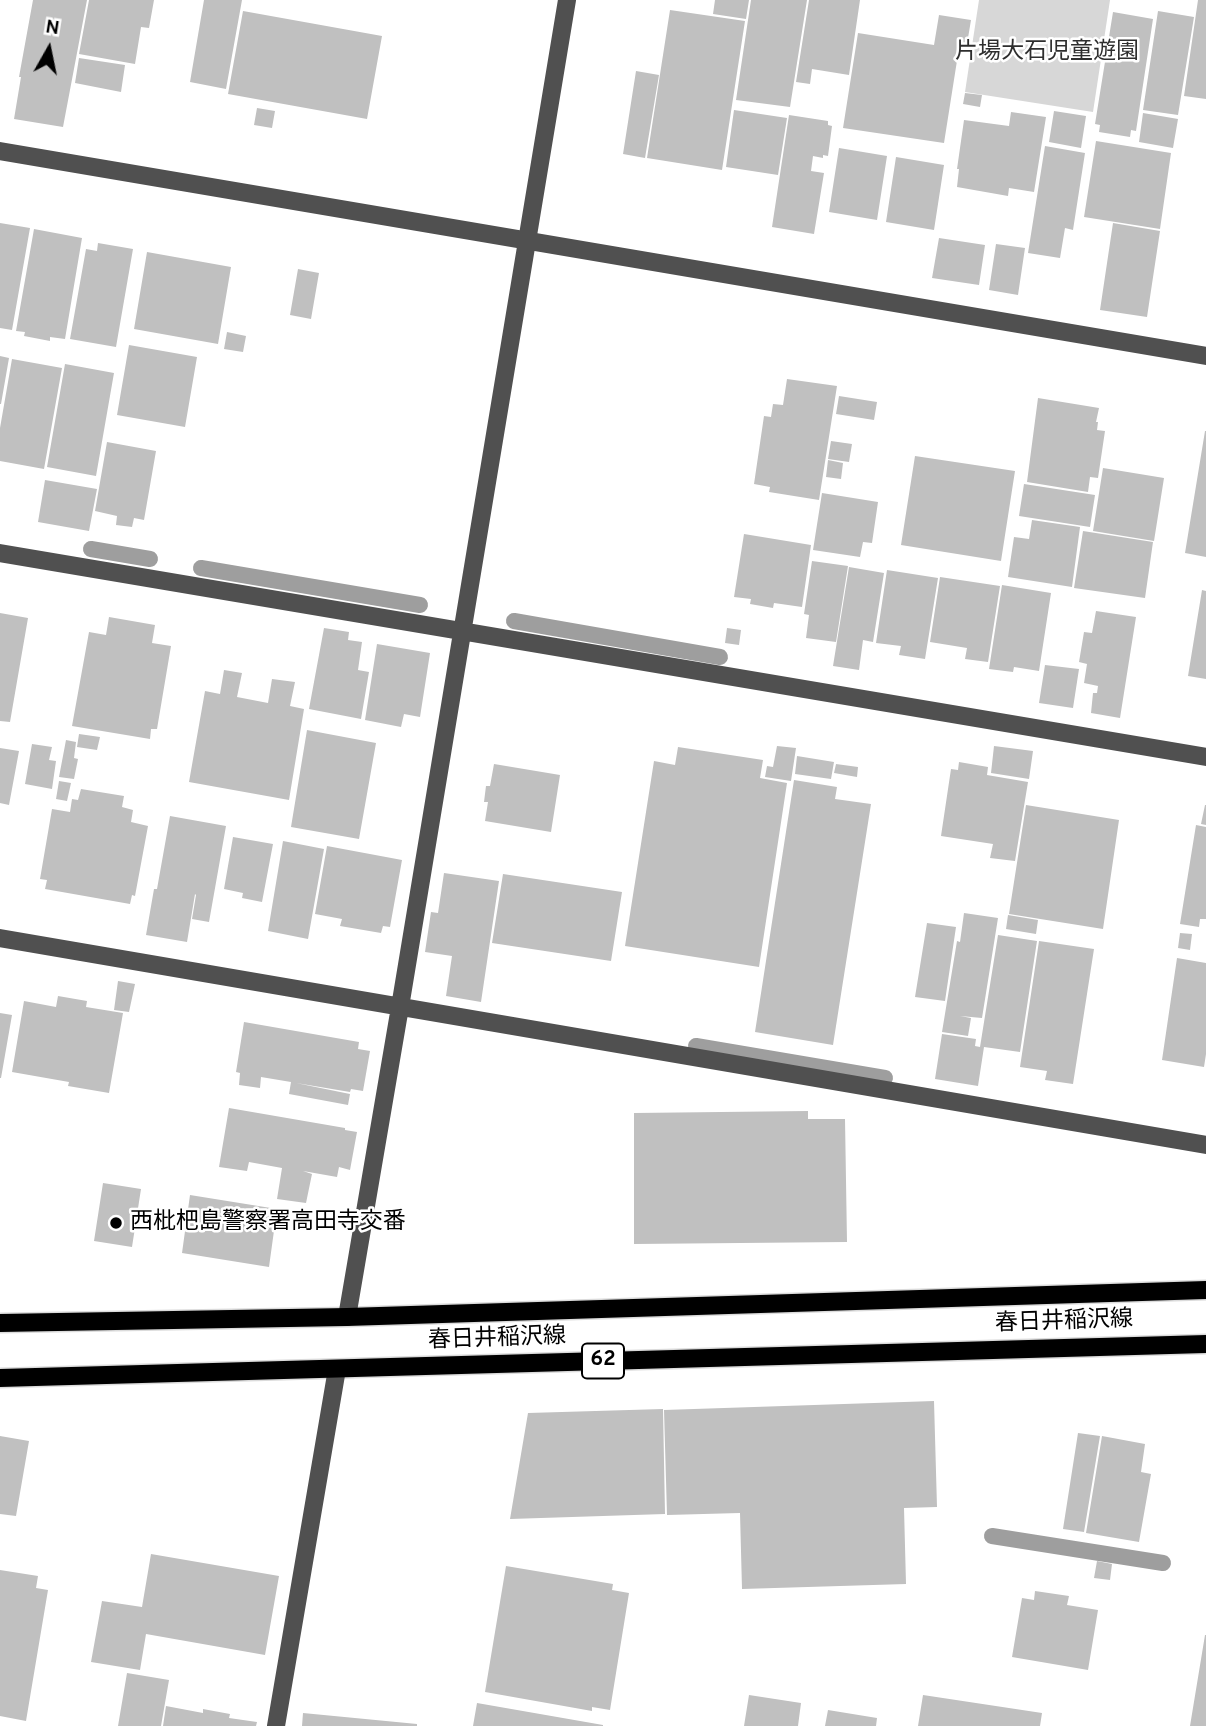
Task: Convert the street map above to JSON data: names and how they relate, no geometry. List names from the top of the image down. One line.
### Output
{"streets":{"main road":["春日井稲沢線","62"]},"parks":["片場大石児童遊園"],"places":["西枇杷島警察署高田寺交番"],"north":"top"}
